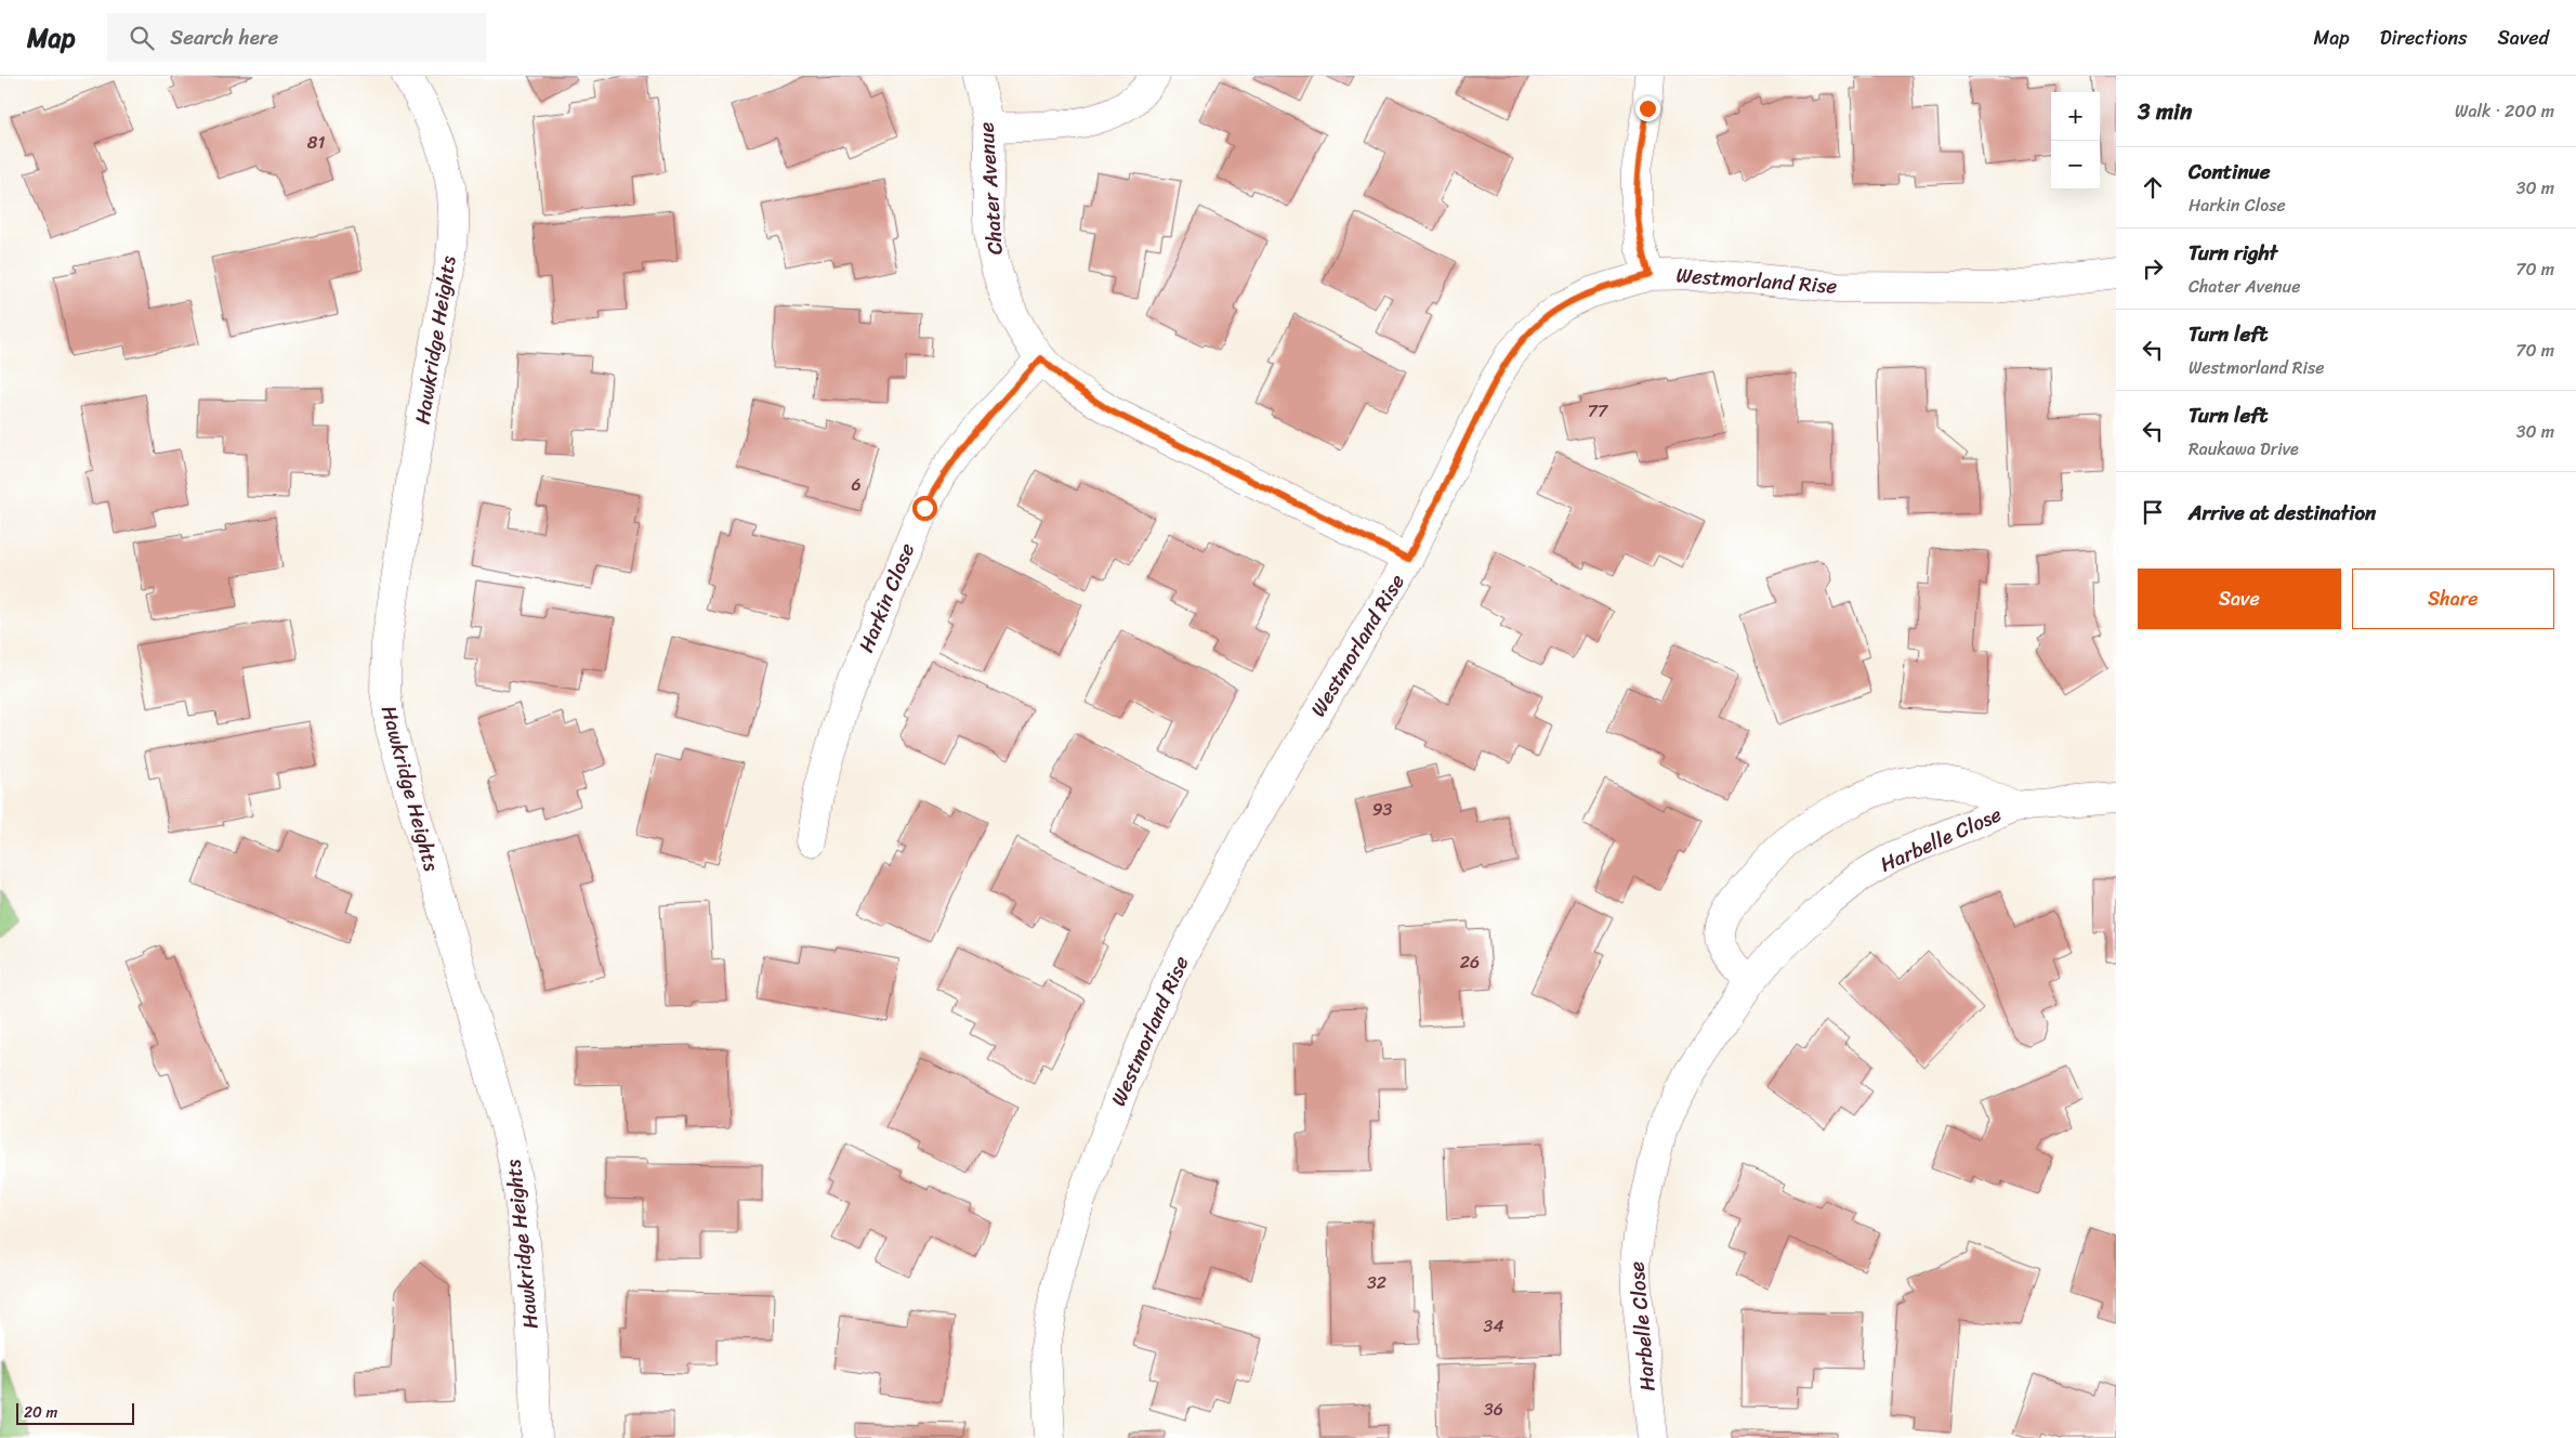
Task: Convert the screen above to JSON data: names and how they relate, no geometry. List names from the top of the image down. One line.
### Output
{"streets":{"street":["Chater Avenue","Westmorland Rise","Hawkridge Heights","Harkin Close","Harbelle Close"]},"crossings":[["Chater Avenue","Westmorland Rise"],["Chater Avenue","Harkin Close"]],"house_numbers":["81","77","6","93","26","32","34","36"],"scale_bar":"20 m","page":{"header":"Map","search":"Search here","nav":["Map","Directions","Saved"],"heading":["3 min","Walk · 200 m"],"map_buttons":["+","−"],"list":[["Continue","Harkin Close","30 m"],["Turn right","Chater Avenue","70 m"],["Turn left","Westmorland Rise","70 m"],["Turn left","Raukawa Drive","30 m"],"Arrive at destination"],"buttons":["Save","Share"],"scale":"20 m"}}
